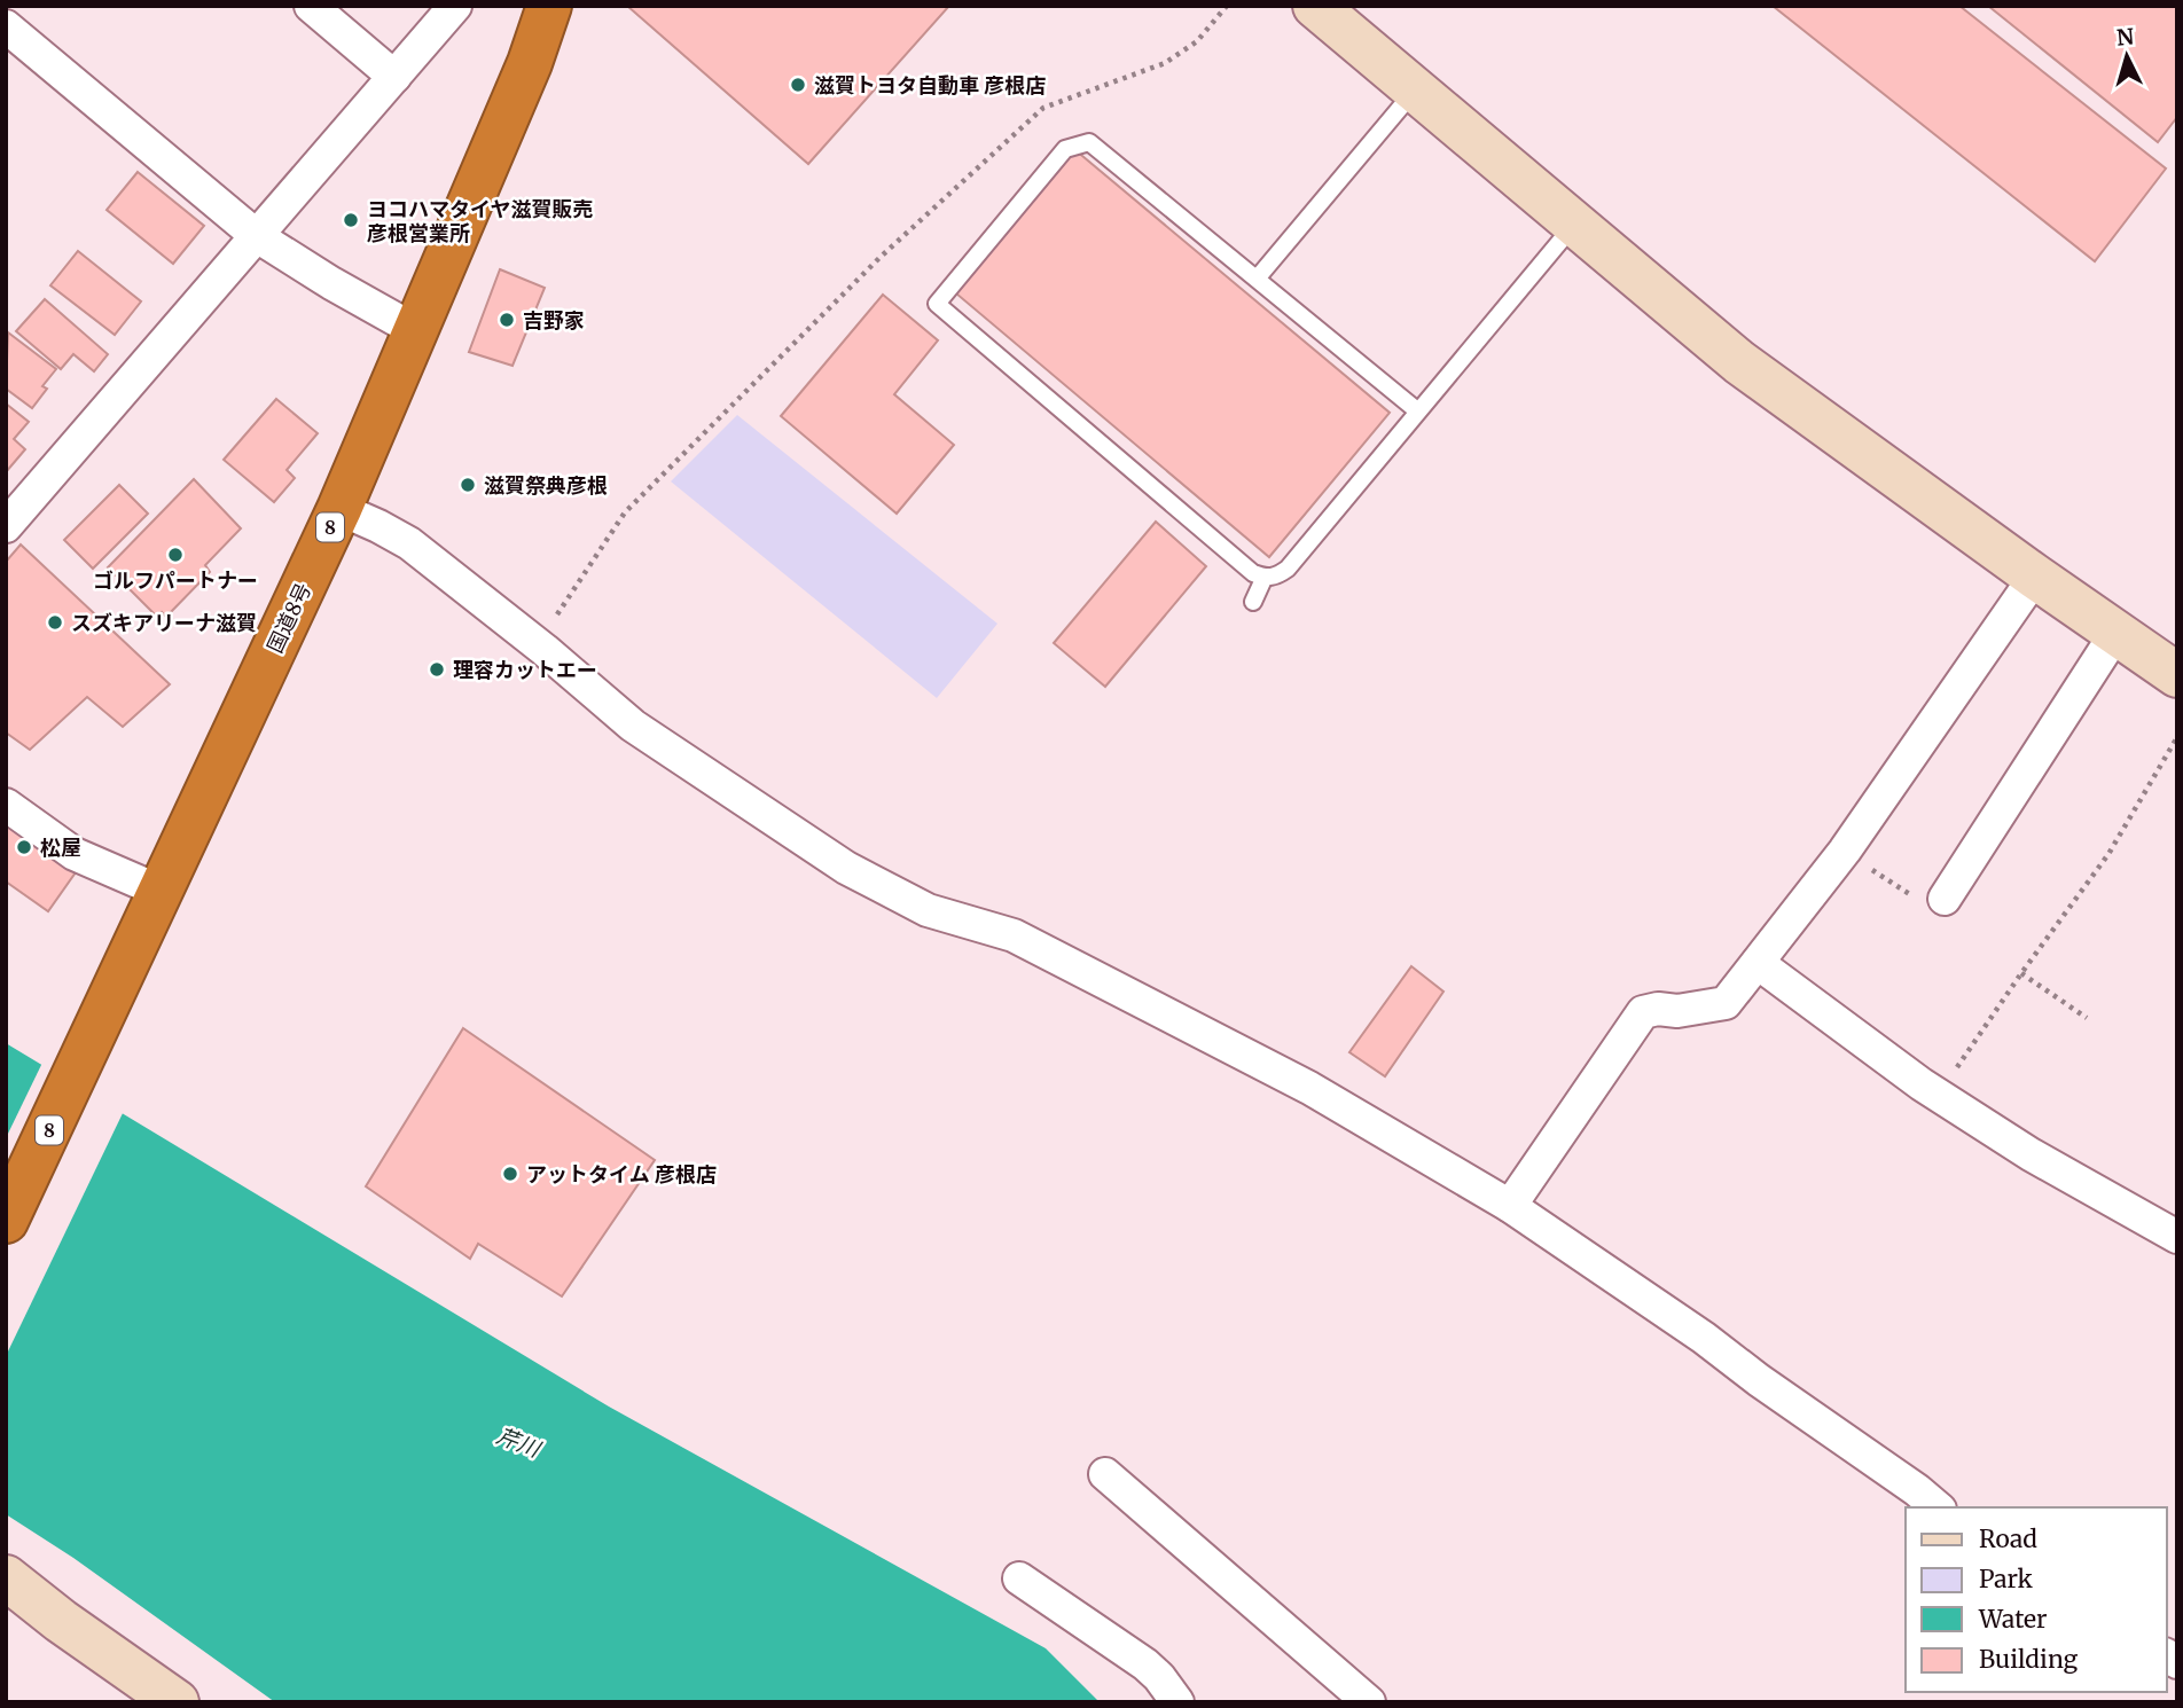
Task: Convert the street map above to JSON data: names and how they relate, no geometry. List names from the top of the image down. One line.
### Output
{"streets":{"highway":["8","国道8号"]},"water":["芹川"],"places":["滋賀トヨタ自動車 彦根店","ヨコハマタイヤ滋賀販売 彦根営業所","吉野家","滋賀祭典彦根","ゴルフパートナー","スズキアリーナ滋賀","理容カットエー","松屋","アットタイム 彦根店"],"legend":["Road","Park","Water","Building"],"north":"top"}
